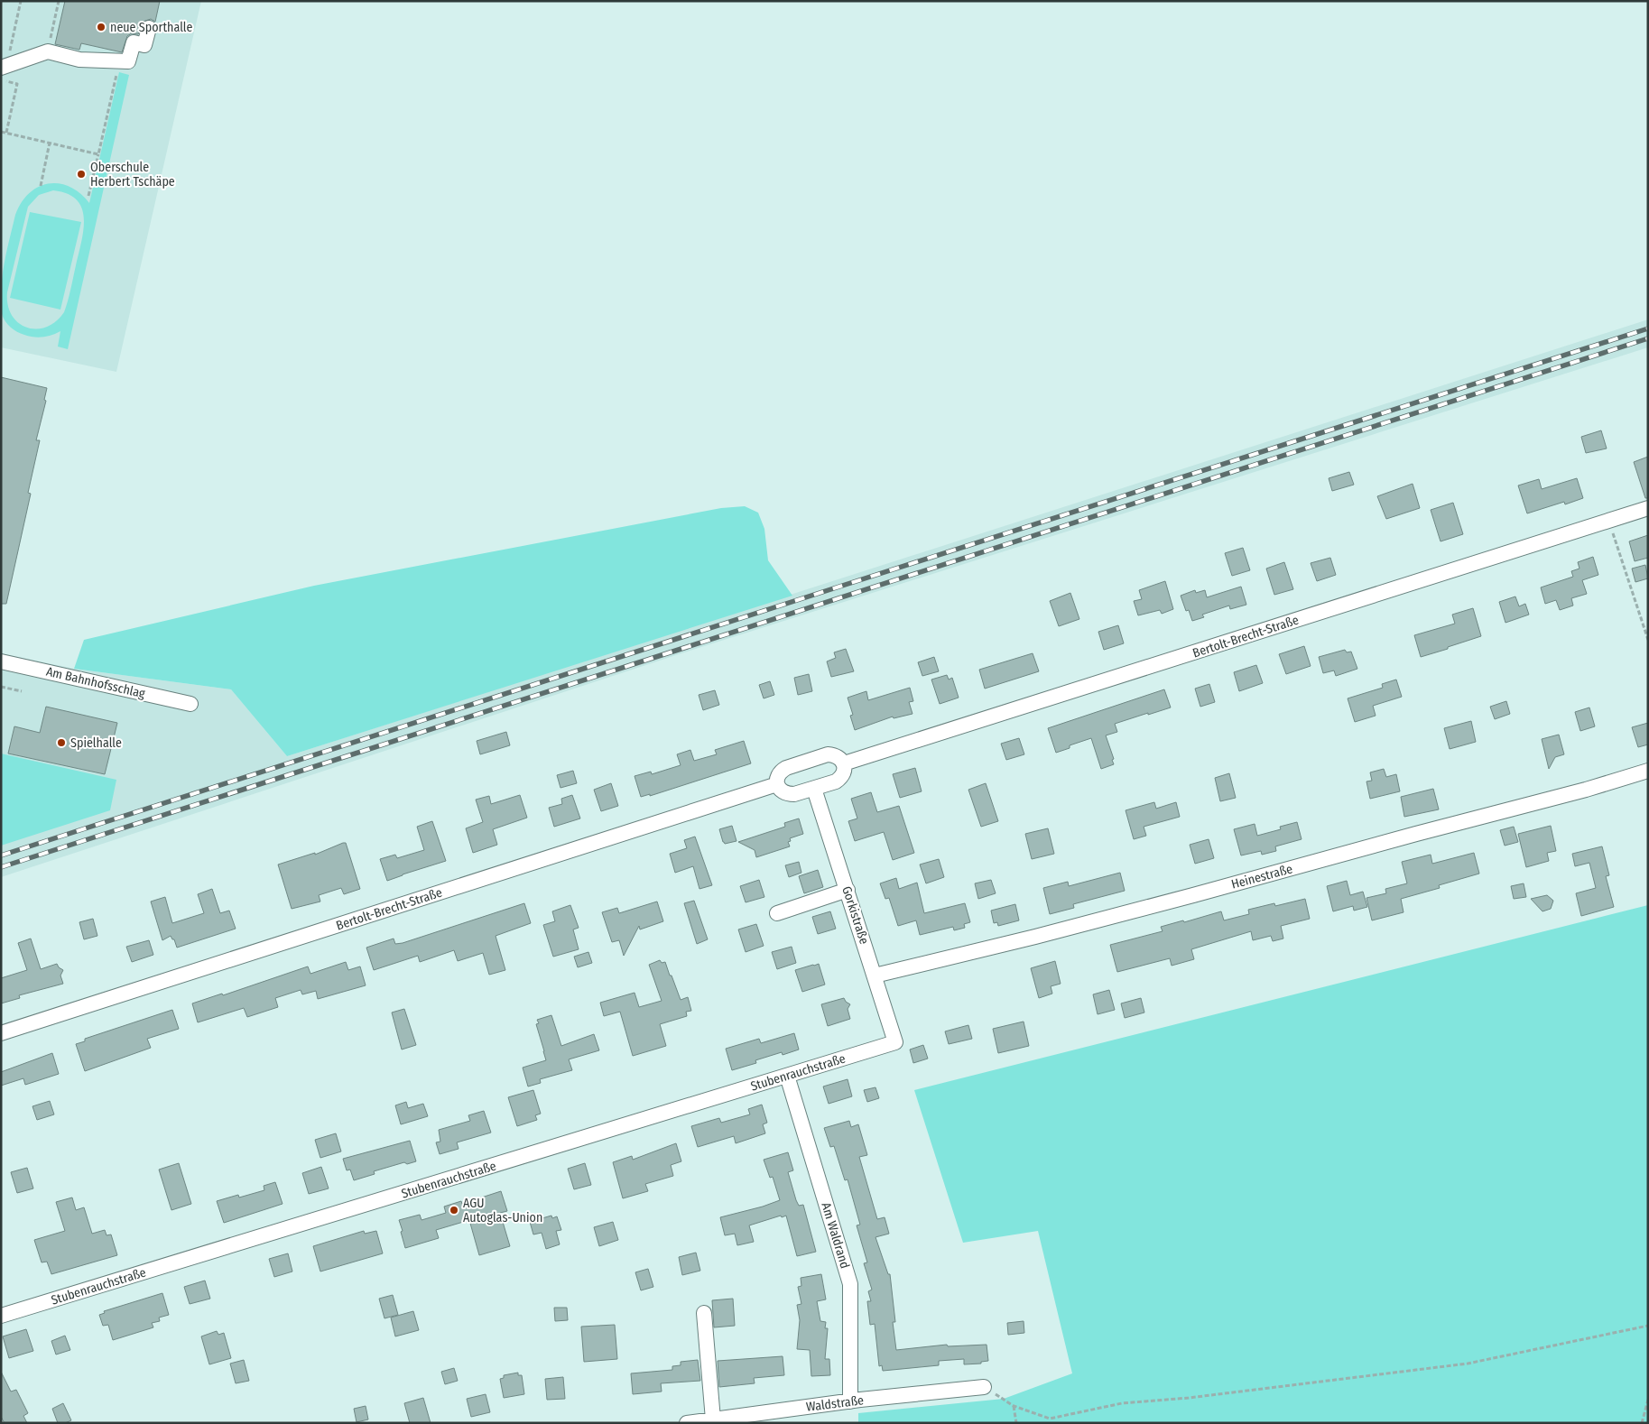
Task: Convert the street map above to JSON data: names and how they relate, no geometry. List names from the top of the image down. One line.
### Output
{"streets":{"street":["Bertolt-Brecht-Straße","Am Bahnhofsschlag","Heinestraße","Gorkistraße","Stubenrauchstraße","Am Waldrand","Waldstraße"]},"crossings":[["Heinestraße","Gorkistraße"],["Gorkistraße","Stubenrauchstraße"],["Stubenrauchstraße","Am Waldrand"],["Am Waldrand","Waldstraße"]],"places":["neue Sporthalle","Oberschule Herbert Tschäpe","Spielhalle","AGU Autoglas-Union"]}
